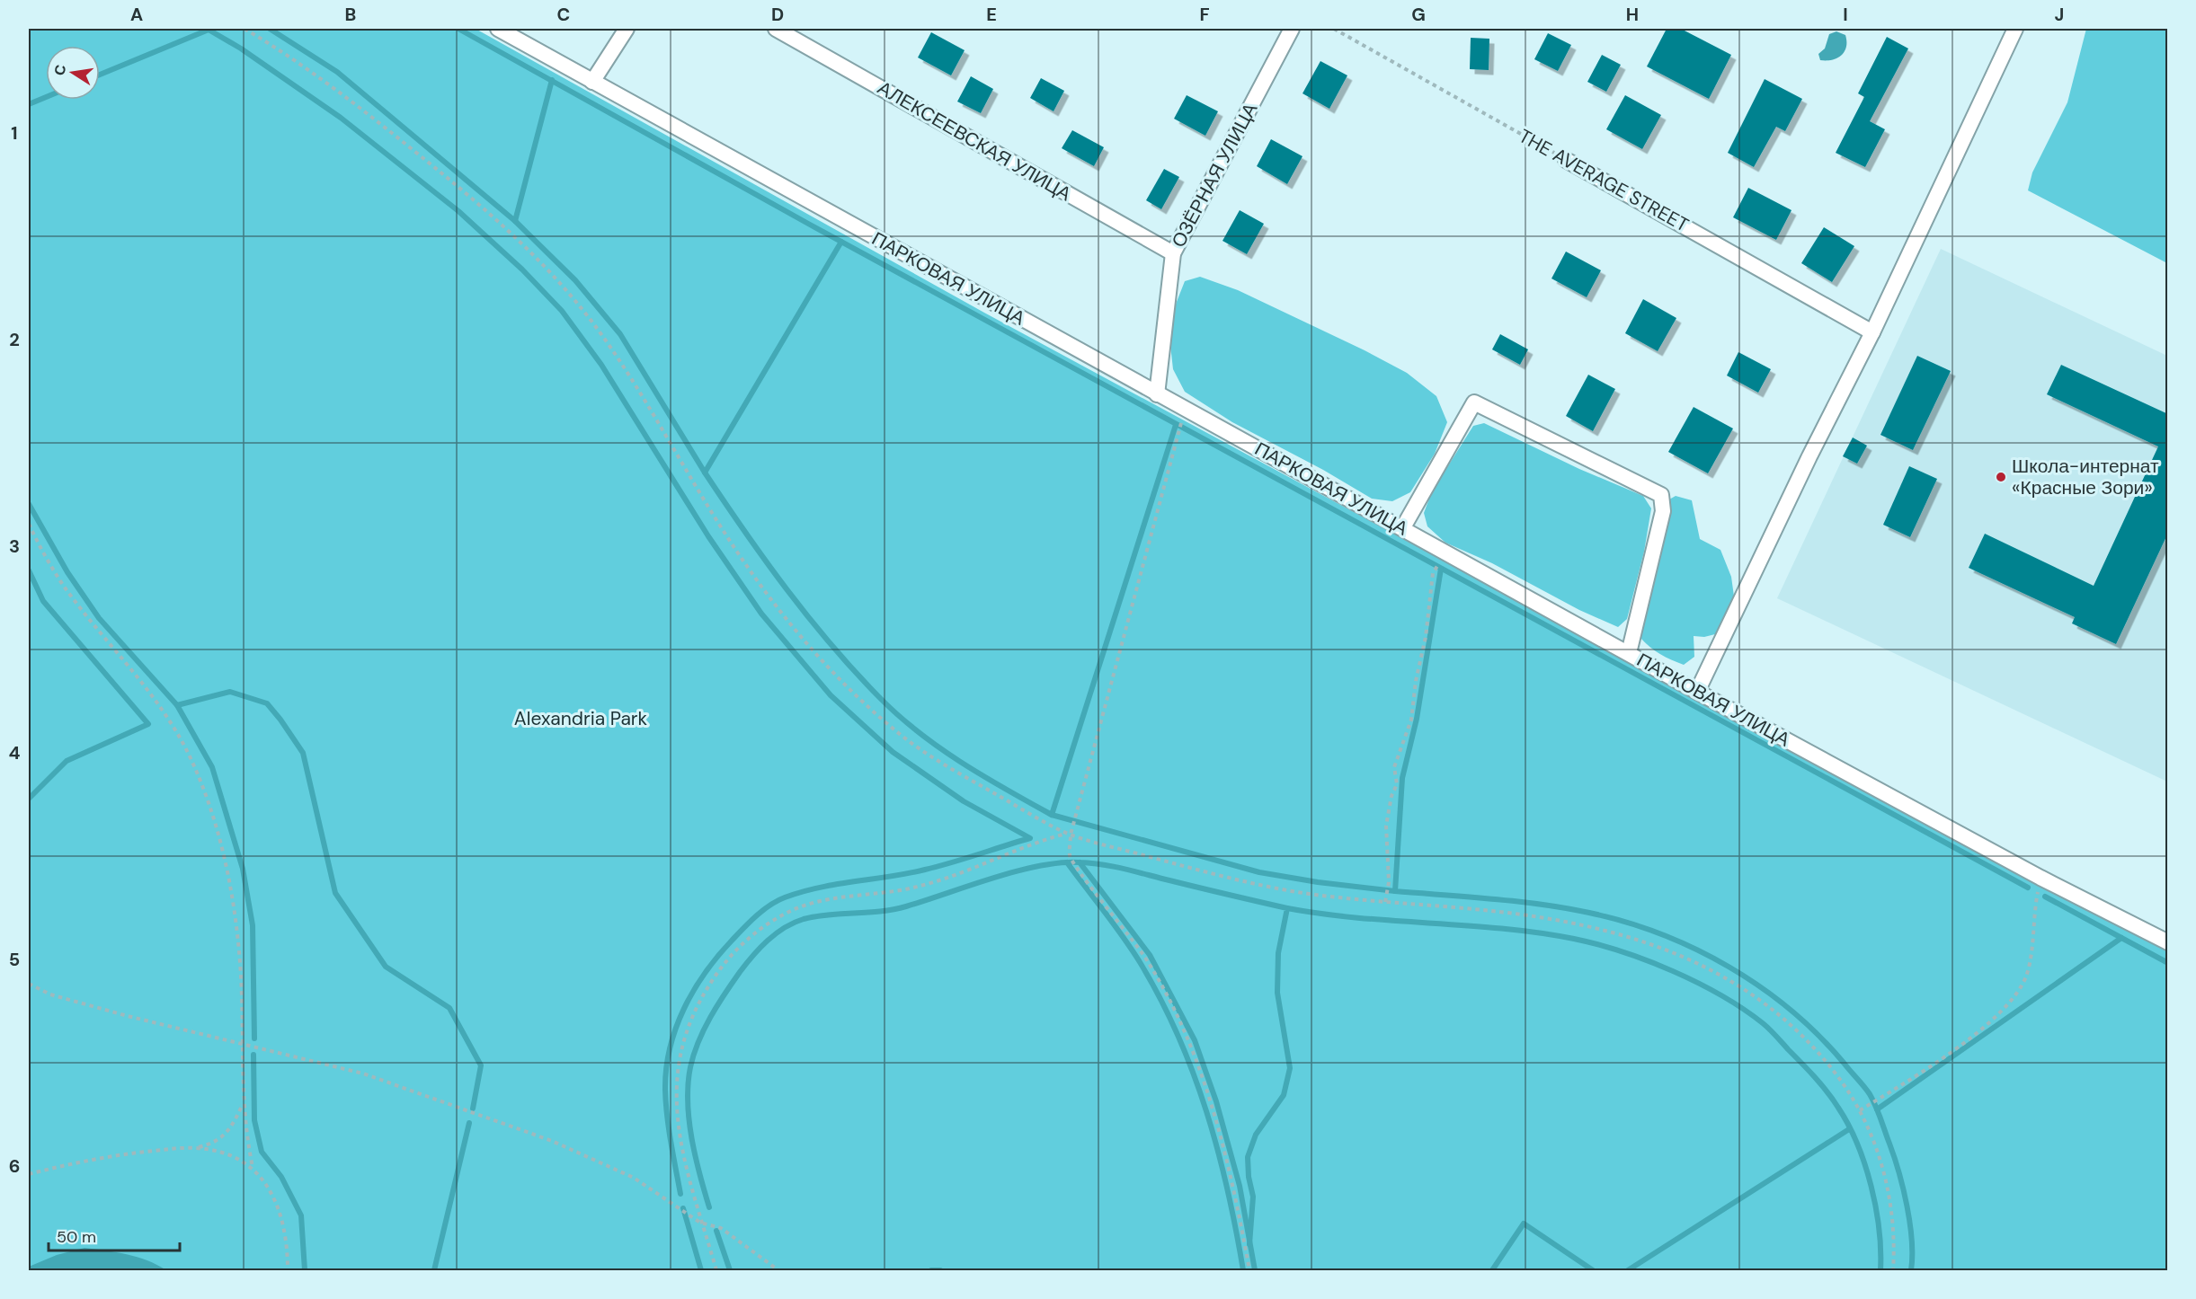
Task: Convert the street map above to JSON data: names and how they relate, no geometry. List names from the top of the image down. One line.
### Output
{"streets":{"street":["АЛЕКСЕЕВСКАЯ УЛИЦА","ОЗЁРНАЯ УЛИЦА","THE AVERAGE STREET","ПАРКОВАЯ УЛИЦА"]},"crossings":[["АЛЕКСЕЕВСКАЯ УЛИЦА","ОЗЁРНАЯ УЛИЦА"],["ОЗЁРНАЯ УЛИЦА","ПАРКОВАЯ УЛИЦА"]],"parks":["Alexandria Park"],"places":["Школа-интернат «Красные Зори»"],"scale_bar":"50 m","north":"left","grid":{"columns":["A","B","C","D","E","F","G","H","I","J"],"rows":["1","2","3","4","5","6"]}}
